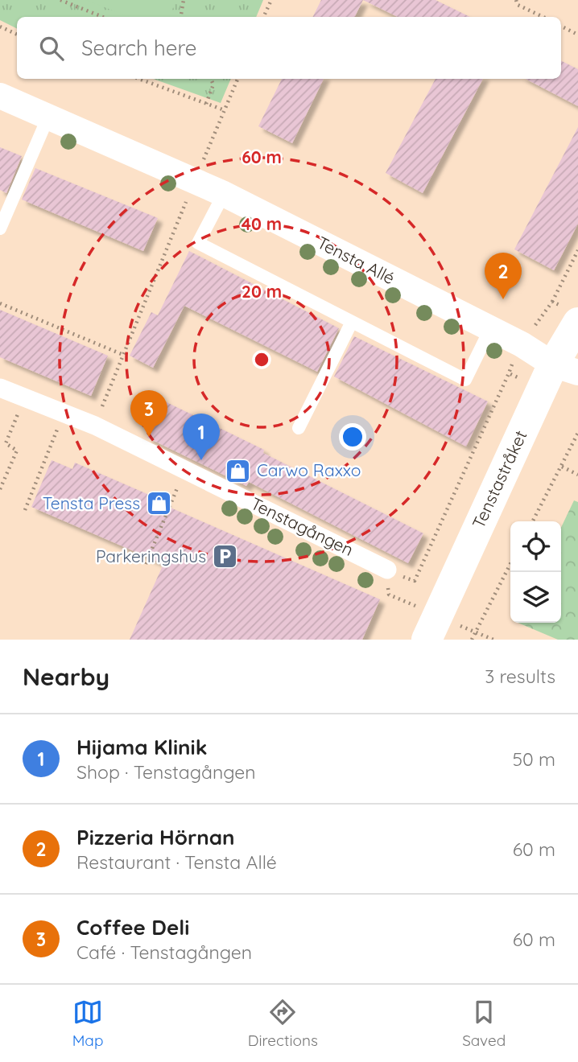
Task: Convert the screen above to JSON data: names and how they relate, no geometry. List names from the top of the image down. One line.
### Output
{"streets":{"street":["Tensta Allé","Tenstastråket","Tenstagången"]},"crossings":[["Tensta Allé","Tenstastråket"]],"places":{"shop":["Carwo Raxxo","Tensta Press"],"parking":["Parkeringshus"]},"page":{"search":"Search here","pins":["2","3","1"],"heading":["Nearby","3 results"],"list":[{"mark":"1","name":"Hijama Klinik","note":"Shop · Tenstagången","value":"50 m"},{"mark":"2","name":"Pizzeria Hörnan","note":"Restaurant · Tensta Allé","value":"60 m"},{"mark":"3","name":"Coffee Deli","note":"Café · Tenstagången","value":"60 m"}],"nav":["Map","Directions","Saved"]},"rings":["60 m","40 m","20 m"]}
